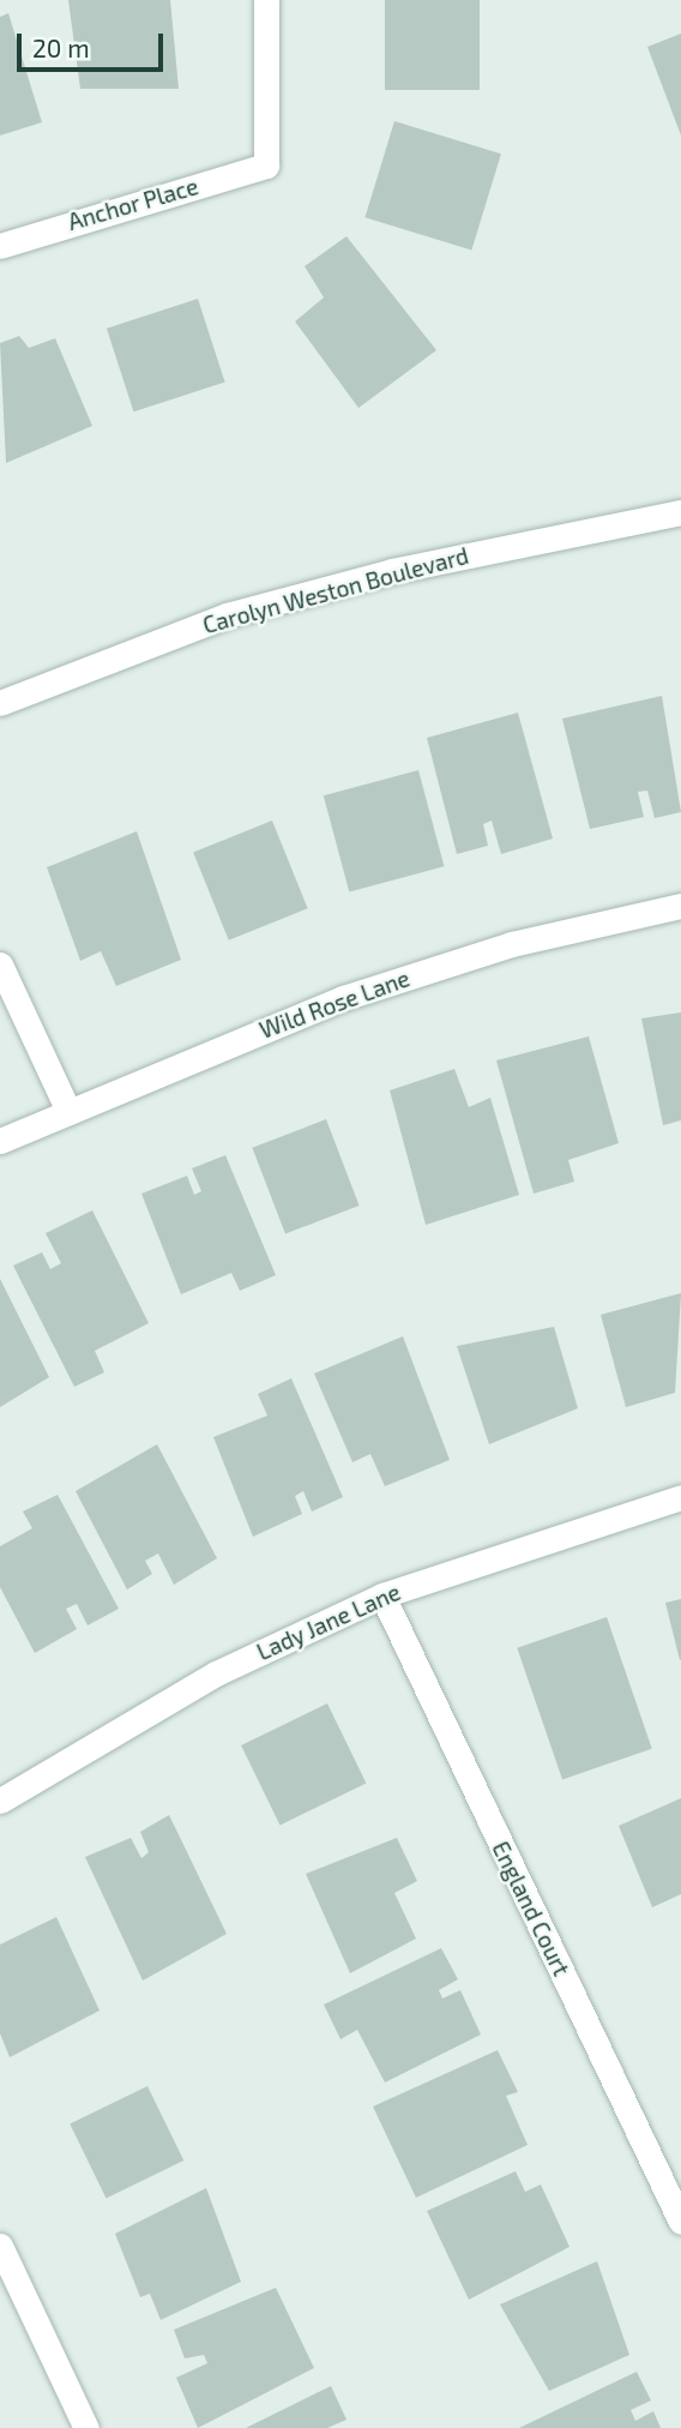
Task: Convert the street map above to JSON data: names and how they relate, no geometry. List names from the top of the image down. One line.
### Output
{"streets":{"street":["Anchor Place","Carolyn Weston Boulevard","Wild Rose Lane","Lady Jane Lane","England Court"]},"crossings":[["Lady Jane Lane","England Court"]],"scale_bar":"20 m"}
